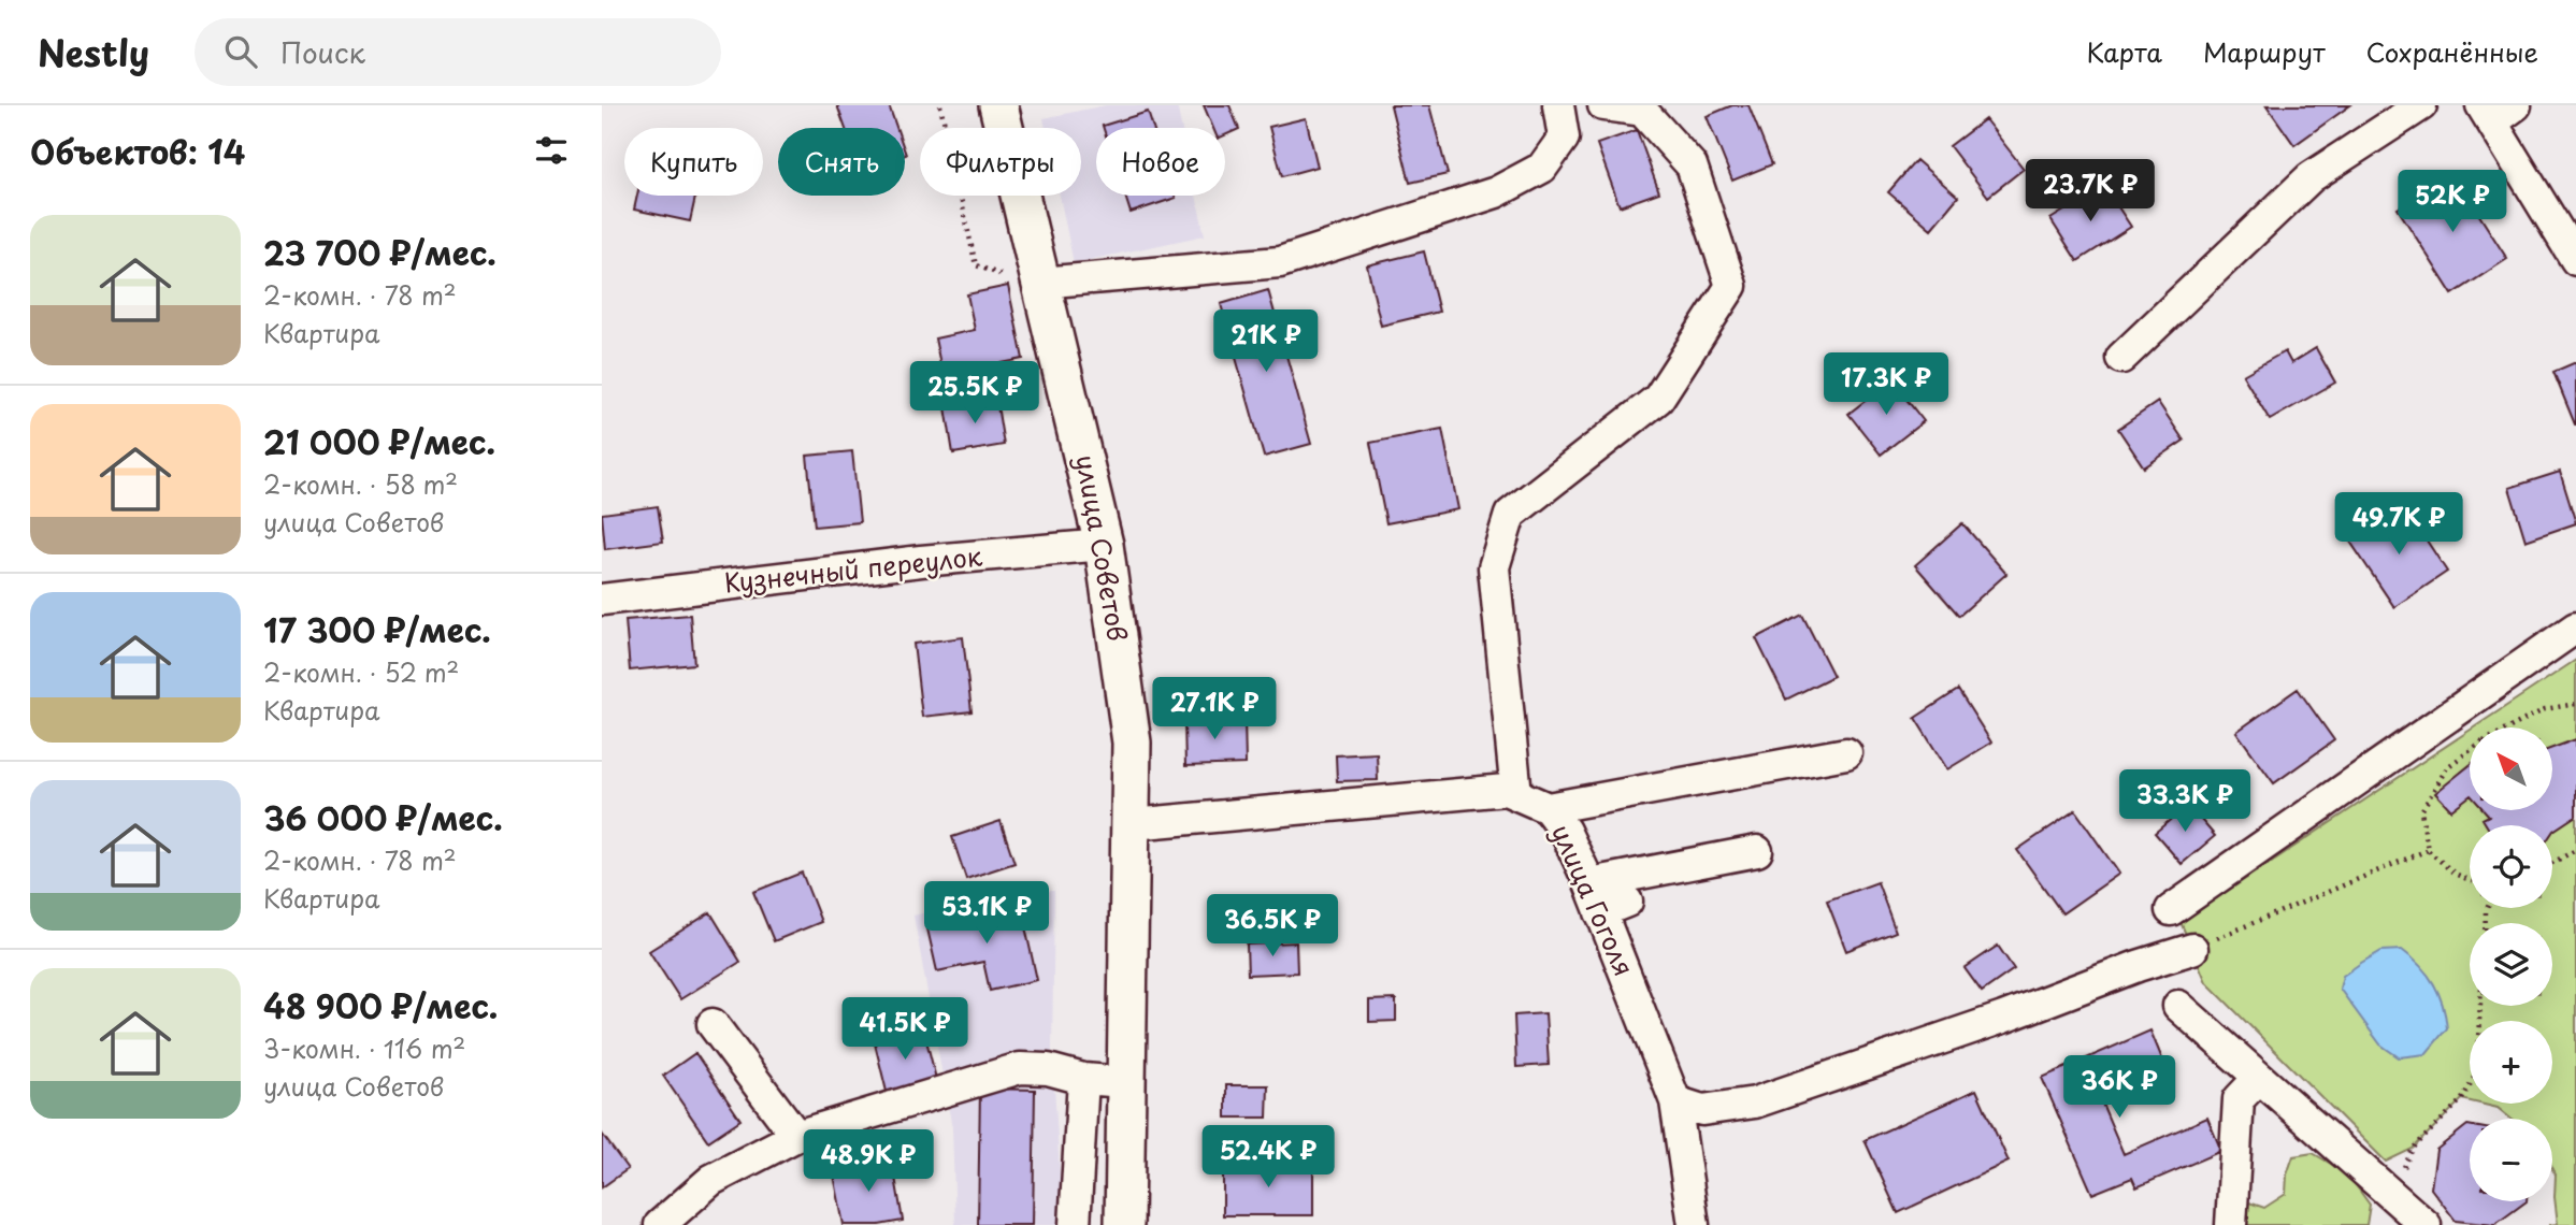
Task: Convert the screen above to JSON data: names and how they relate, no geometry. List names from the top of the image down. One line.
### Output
{"streets":{"main road":["улица Советов"],"street":["Кузнечный переулок","улица Гоголя"]},"crossings":[["улица Советов","Кузнечный переулок"],["улица Советов","улица Гоголя"]],"north":"top left","page":{"header":"Nestly","search":"Поиск","nav":["Карта","Маршрут","Сохранённые"],"heading":"Объектов: 14","chip":["Купить","Снять","Фильтры","Новое"],"price":["23.7K ₽","52K ₽","21K ₽","17.3K ₽","25.5K ₽","49.7K ₽","27.1K ₽","33.3K ₽","53.1K ₽","36.5K ₽","41.5K ₽","36K ₽","52.4K ₽","48.9K ₽"],"list":[{"name":"23 700 ₽/мес.","note":"2-комн. · 78 m² · Квартира"},{"name":"21 000 ₽/мес.","note":"2-комн. · 58 m² · улица Советов"},{"name":"17 300 ₽/мес.","note":"2-комн. · 52 m² · Квартира"},{"name":"36 000 ₽/мес.","note":"2-комн. · 78 m² · Квартира"},{"name":"48 900 ₽/мес.","note":"3-комн. · 116 m² · улица Советов"}],"map_buttons":["+","−"]}}
